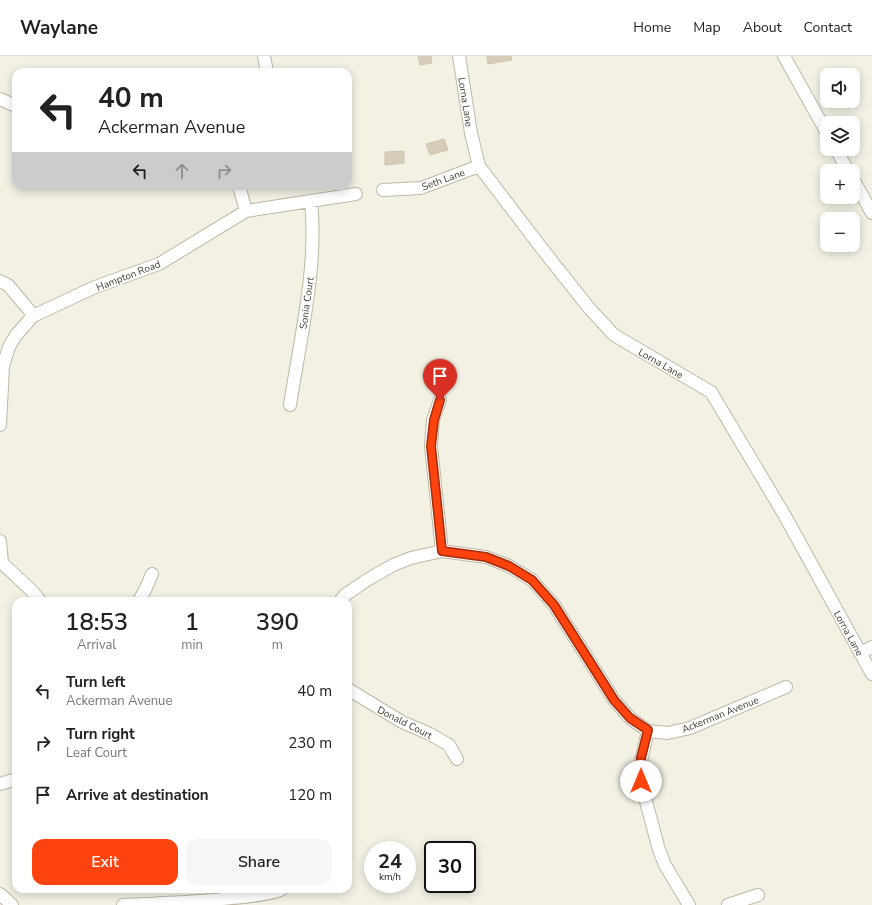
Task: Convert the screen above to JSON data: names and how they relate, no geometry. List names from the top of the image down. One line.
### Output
{"streets":{"street":["Lorna Lane","Seth Lane","Hampton Road","Sonia Court","Ackerman Avenue","Donald Court"]},"crossings":[["Lorna Lane","Seth Lane"],["Hampton Road","Sonia Court"]],"page":{"header":"Waylane","nav":["Home","Map","About","Contact"],"map_buttons":["+","−"],"turn":["40 m","Ackerman Avenue"],"eta":["18:53","Arrival","1","min","390","m"],"list":[{"name":"Turn left","note":"Ackerman Avenue","value":"40 m"},{"name":"Turn right","note":"Leaf Court","value":"230 m"},{"name":"Arrive at destination","value":"120 m"}],"buttons":["Exit","Share"],"speed":"24 km/h","limit":"30"}}
